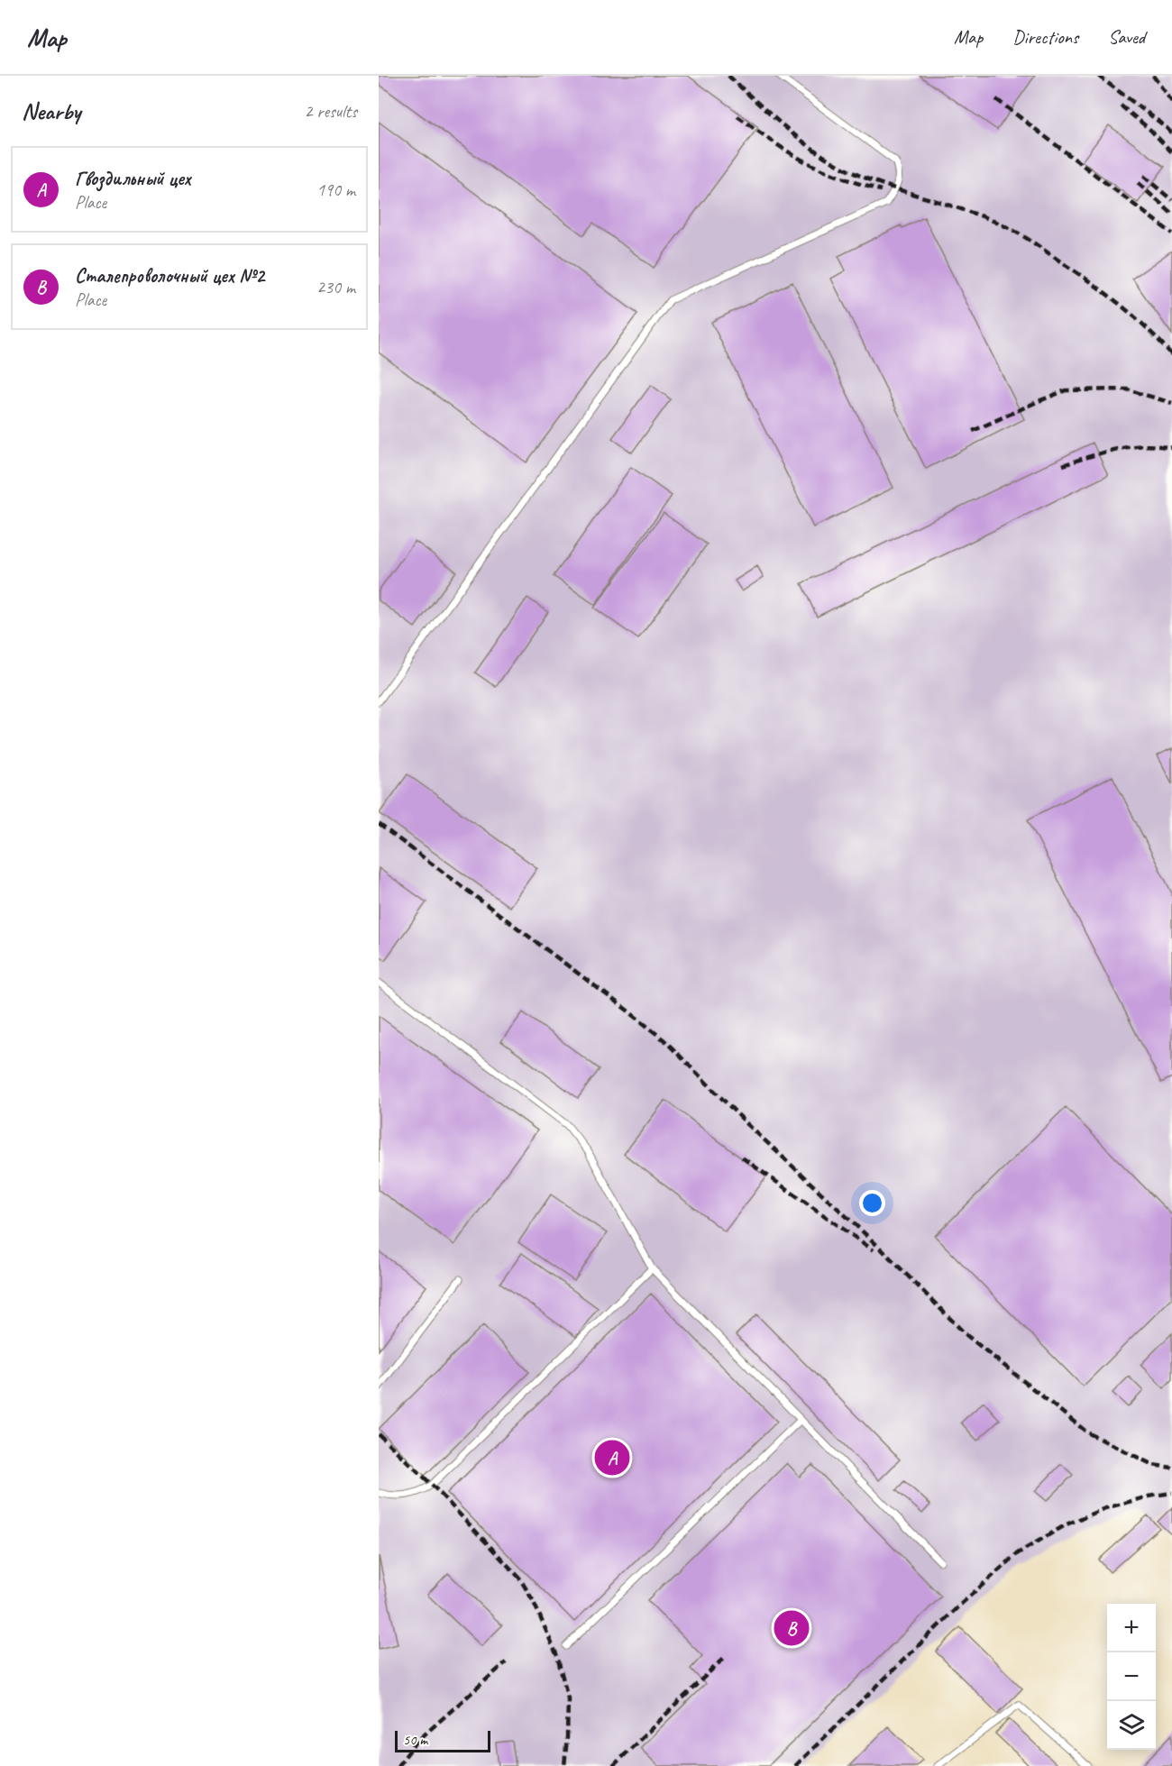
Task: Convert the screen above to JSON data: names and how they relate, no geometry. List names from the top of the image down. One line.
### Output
{"scale_bar":"50 m","page":{"header":"Map","nav":["Map","Directions","Saved"],"heading":["Nearby","2 results"],"list":[{"mark":"A","name":"Гвоздильный цех","note":"Place","value":"190 m"},{"mark":"B","name":"Сталепроволочный цех №2","note":"Place","value":"230 m"}],"pins":["A","B"],"map_buttons":["+","−"],"scale":"50 m"}}
